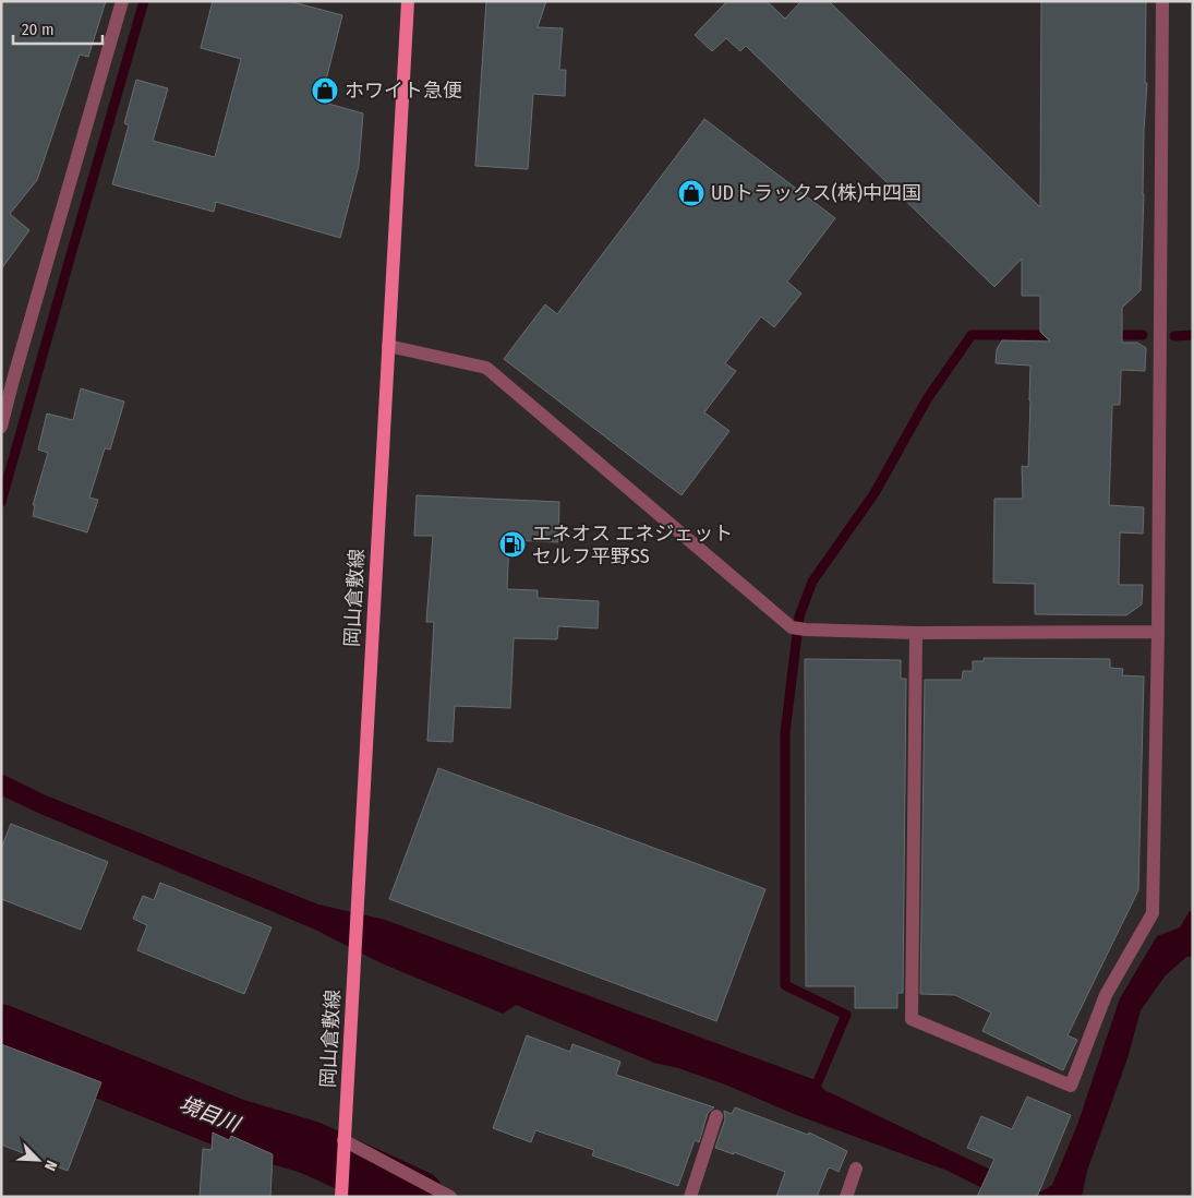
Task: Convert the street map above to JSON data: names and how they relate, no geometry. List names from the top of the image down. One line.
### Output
{"streets":{"main road":["岡山倉敷線"]},"water":["境目川"],"places":{"shop":["ホワイト急便","UDトラックス(株)中四国"],"fuel station":["エネオス エネジェット セルフ平野SS"]},"scale_bar":"20 m","north":"bottom right"}
